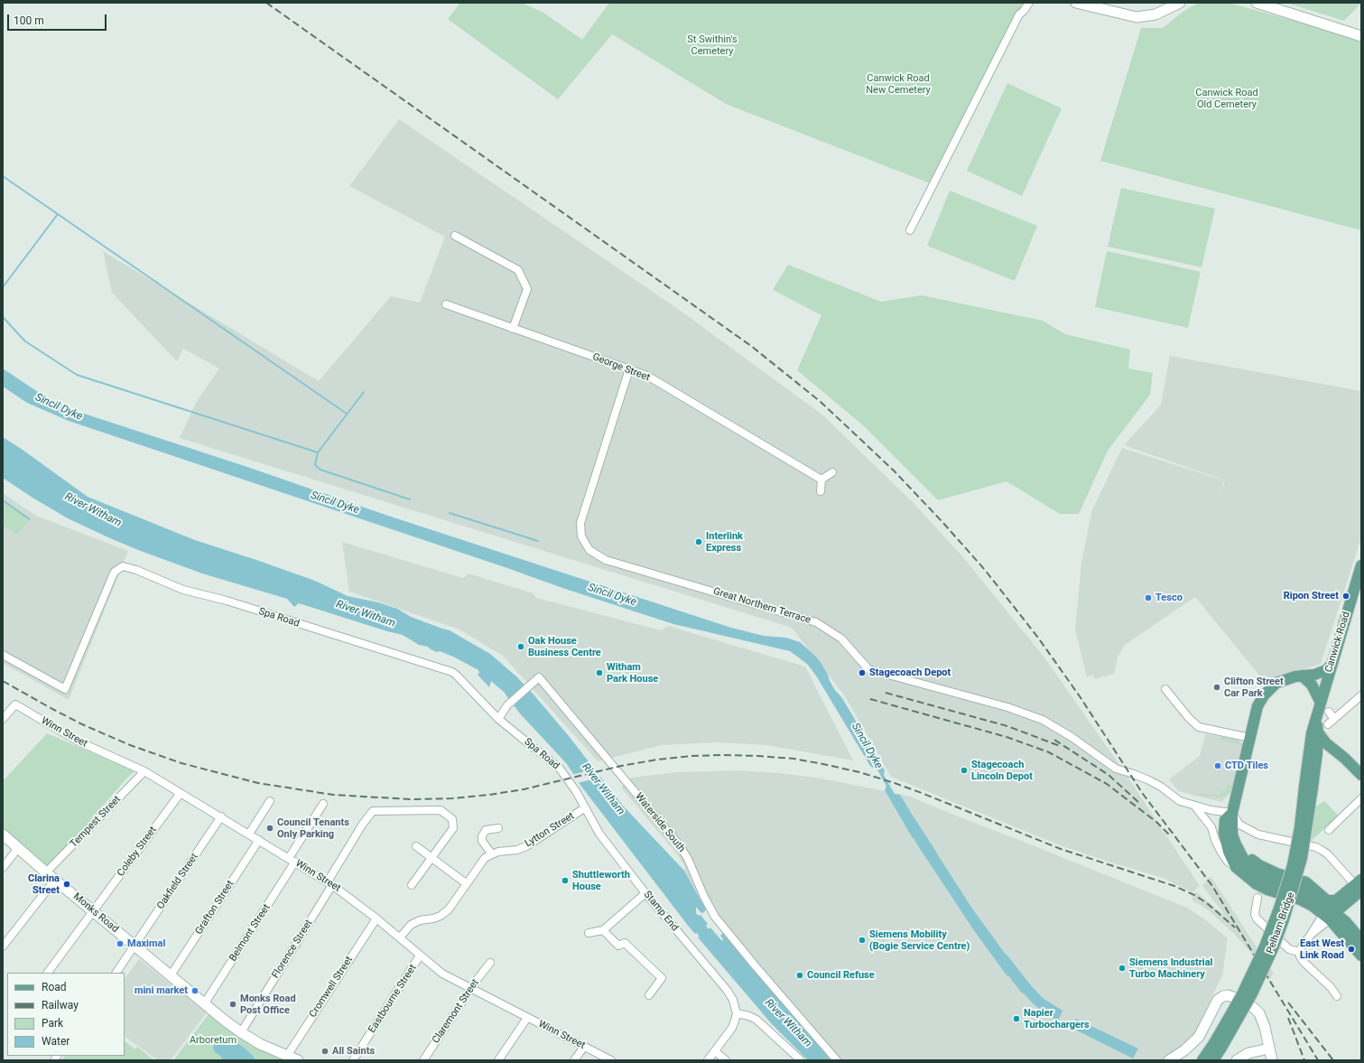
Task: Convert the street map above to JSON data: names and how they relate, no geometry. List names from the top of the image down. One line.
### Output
{"streets":{"main road":["Canwick Road","Monks Road","Pelham Bridge"],"street":["George Street","Great Northern Terrace","Spa Road","Winn Street","Tempest Street","Waterside South","Lytton Street","Coleby Street","Oakfield Street","Grafton Street","Stamp End","Belmont Street","Florence Street","Cromwell Street","Eastbourne Street","Claremont Street"]},"crossings":[["George Street","Great Northern Terrace"],["Spa Road","Waterside South"],["Spa Road","Lytton Street"],["Spa Road","Stamp End"],["Canwick Road","Pelham Bridge"],["Winn Street","Tempest Street"],["Winn Street","Lytton Street"],["Winn Street","Coleby Street"],["Winn Street","Oakfield Street"],["Winn Street","Grafton Street"],["Winn Street","Belmont Street"],["Winn Street","Florence Street"],["Winn Street","Cromwell Street"],["Winn Street","Eastbourne Street"],["Winn Street","Claremont Street"],["Tempest Street","Monks Road"],["Lytton Street","Stamp End"],["Coleby Street","Monks Road"],["Oakfield Street","Monks Road"],["Grafton Street","Monks Road"],["Monks Road","Belmont Street"],["Monks Road","Florence Street"],["Monks Road","Cromwell Street"]],"water":["Sincil Dyke","River Witham"],"parks":["St Swithin's Cemetery","Canwick Road New Cemetery","Canwick Road Old Cemetery","Arboretum"],"places":["Interlink Express","Ripon Street","Tesco","Oak House Business Centre","Witham Park House","Stagecoach Depot","Clifton Street Car Park","CTD Tiles","Stagecoach Lincoln Depot","Council Tenants Only Parking","Shuttleworth House","Clarina Street","Siemens Mobility (Bogie Service Centre)","Maximal","East West Link Road","Siemens Industrial Turbo Machinery","Council Refuse","mini market","Monks Road Post Office","Napier Turbochargers","All Saints"],"legend":["Road","Railway","Park","Water"],"scale_bar":"100 m"}
